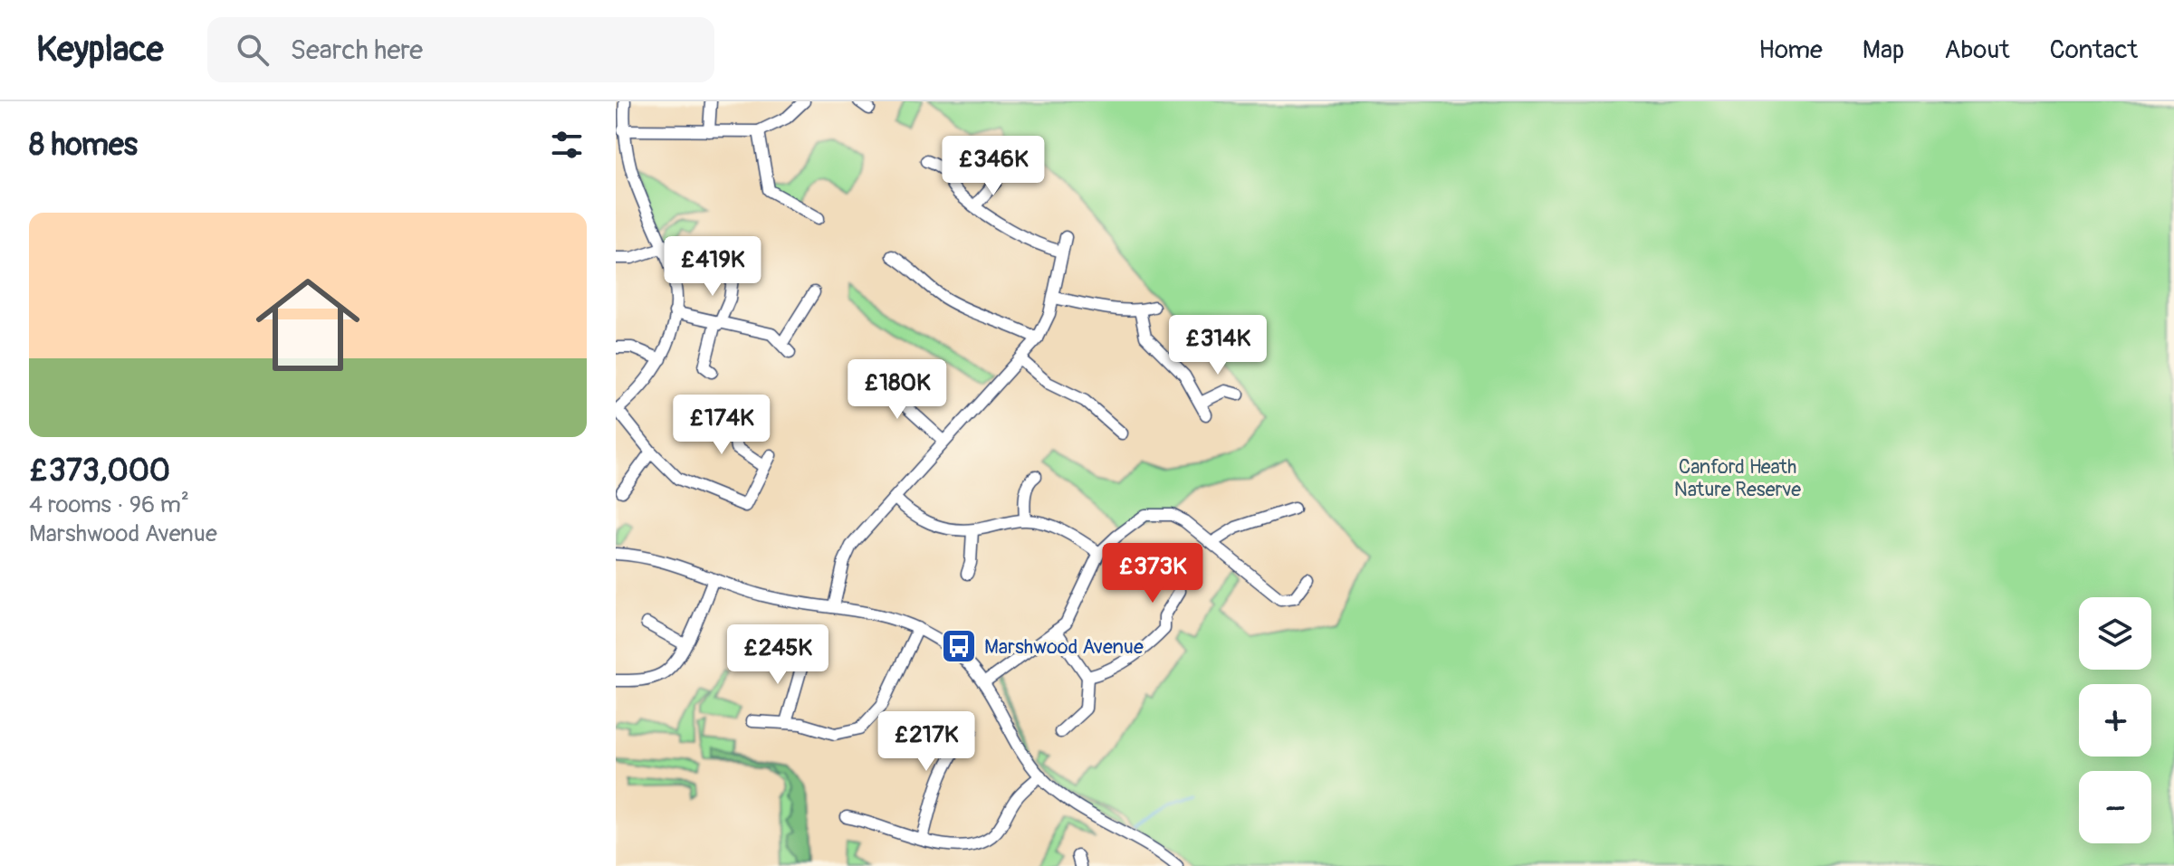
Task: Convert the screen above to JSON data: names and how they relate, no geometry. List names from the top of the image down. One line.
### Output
{"parks":["Canford Heath Nature Reserve"],"places":{"bus stop":["Marshwood Avenue"]},"page":{"header":"Keyplace","search":"Search here","nav":["Home","Map","About","Contact"],"heading":"8 homes","price":["£346K","£419K","£314K","£180K","£174K","£373K","£245K","£217K"],"list":[{"name":"£373,000","note":"4 rooms · 96 m² · Marshwood Avenue"}],"map_buttons":["+","−"]}}
